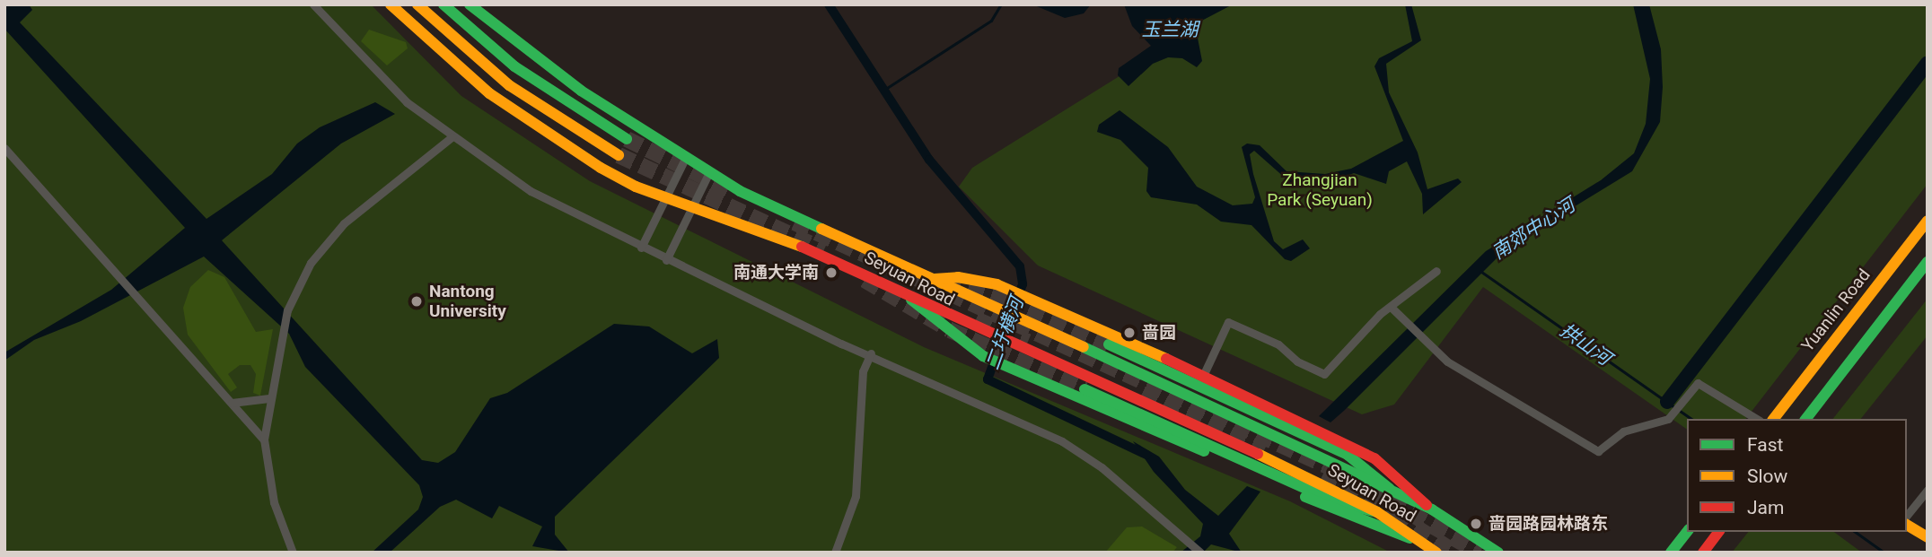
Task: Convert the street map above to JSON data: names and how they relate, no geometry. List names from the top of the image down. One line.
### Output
{"streets":{"main road":["Seyuan Road","Yuanlin Road"]},"water":["玉兰湖","南郊中心河","二圩横河","拱山河"],"parks":["Zhangjian Park (Seyuan)"],"places":["南通大学南","Nantong University","啬园","啬园路园林路东"],"legend":["Fast","Slow","Jam"]}
